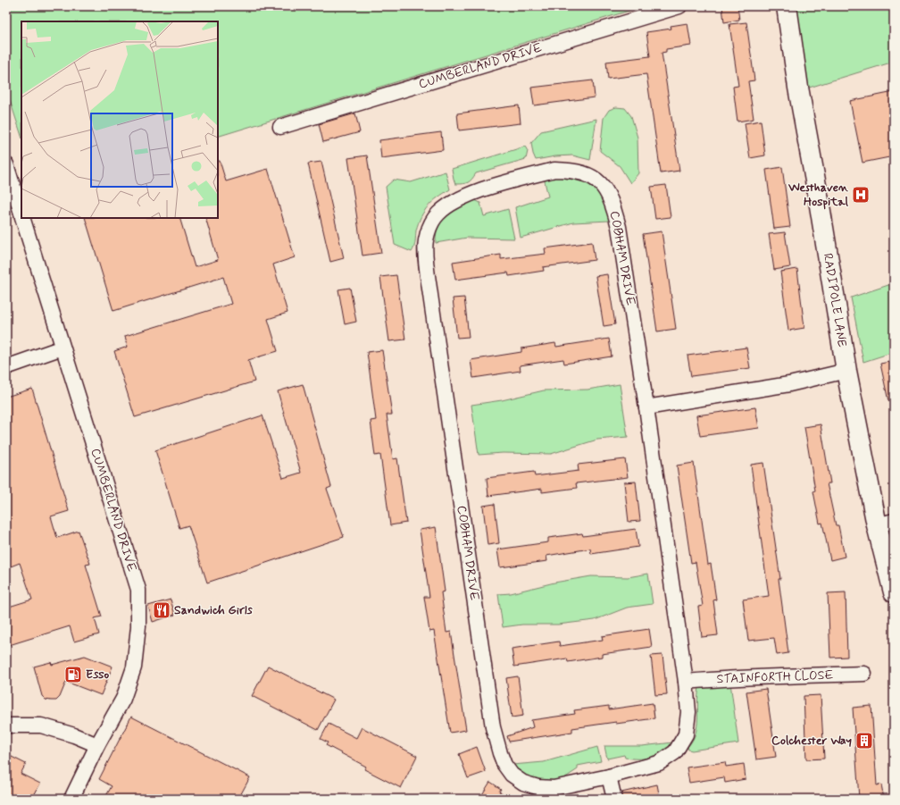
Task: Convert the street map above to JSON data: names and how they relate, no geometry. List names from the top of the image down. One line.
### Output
{"streets":{"main road":["RADIPOLE LANE"],"street":["CUMBERLAND DRIVE","COBHAM DRIVE","STAINFORTH CLOSE"]},"crossings":[["COBHAM DRIVE","STAINFORTH CLOSE"]],"places":{"hospital":["Westhaven Hospital"],"restaurant":["Sandwich Girls"],"fuel station":["Esso"],"building":["Colchester Way"]}}
